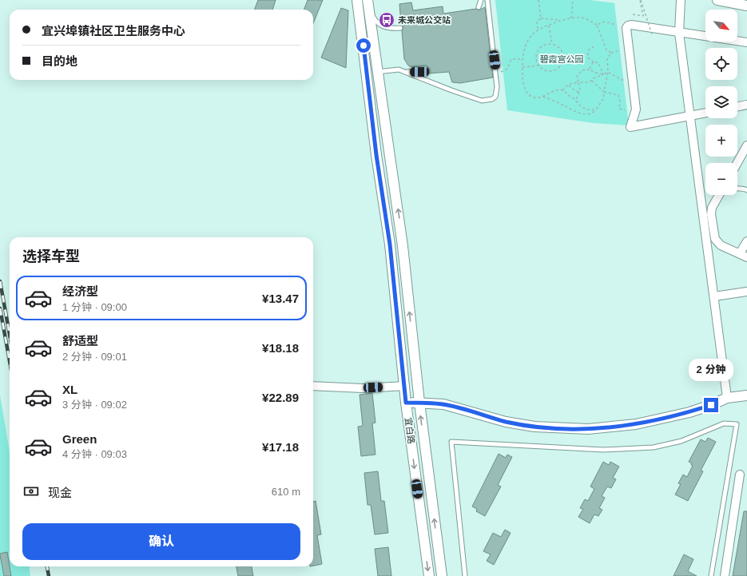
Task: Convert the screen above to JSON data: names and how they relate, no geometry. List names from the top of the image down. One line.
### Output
{"streets":{"street":["宜白路"]},"parks":["碧霞宫公园"],"places":{"bus stop":["未来城公交站"]},"north":"bottom right","page":{"map_buttons":["+","−"],"banner":["宜兴埠镇社区卫生服务中心","目的地"],"heading":"选择车型","list":[{"name":"经济型","note":"1 分钟 · 09:00","value":"¥13.47"},{"name":"舒适型","note":"2 分钟 · 09:01","value":"¥18.18"},{"name":"XL","note":"3 分钟 · 09:02","value":"¥22.89"},{"name":"Green","note":"4 分钟 · 09:03","value":"¥17.18"}],"bubble":"2 分钟","pay":["现金","610 m"],"buttons":"确认"}}
